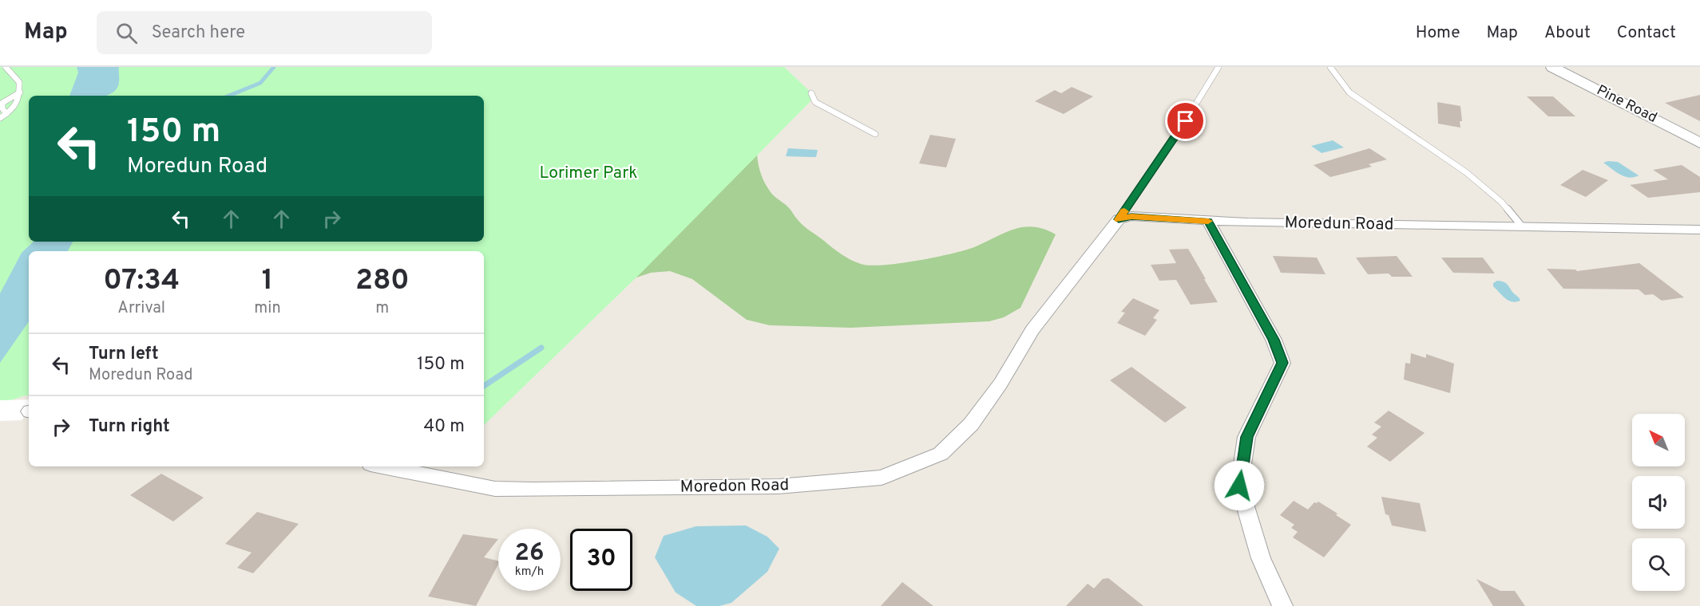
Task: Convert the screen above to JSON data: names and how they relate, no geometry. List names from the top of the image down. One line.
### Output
{"streets":{"street":["Pine Road","Moredun Road","Moredon Road"]},"crossings":[["Moredun Road","Moredon Road"]],"parks":["Lorimer Park"],"north":"top left","page":{"header":"Map","search":"Search here","nav":["Home","Map","About","Contact"],"turn":["150 m","Moredun Road"],"eta":["07:34","Arrival","1","min","280","m"],"list":[{"name":"Turn left","note":"Moredun Road","value":"150 m"},{"name":"Turn right","value":"40 m"}],"speed":"26 km/h","limit":"30"}}
